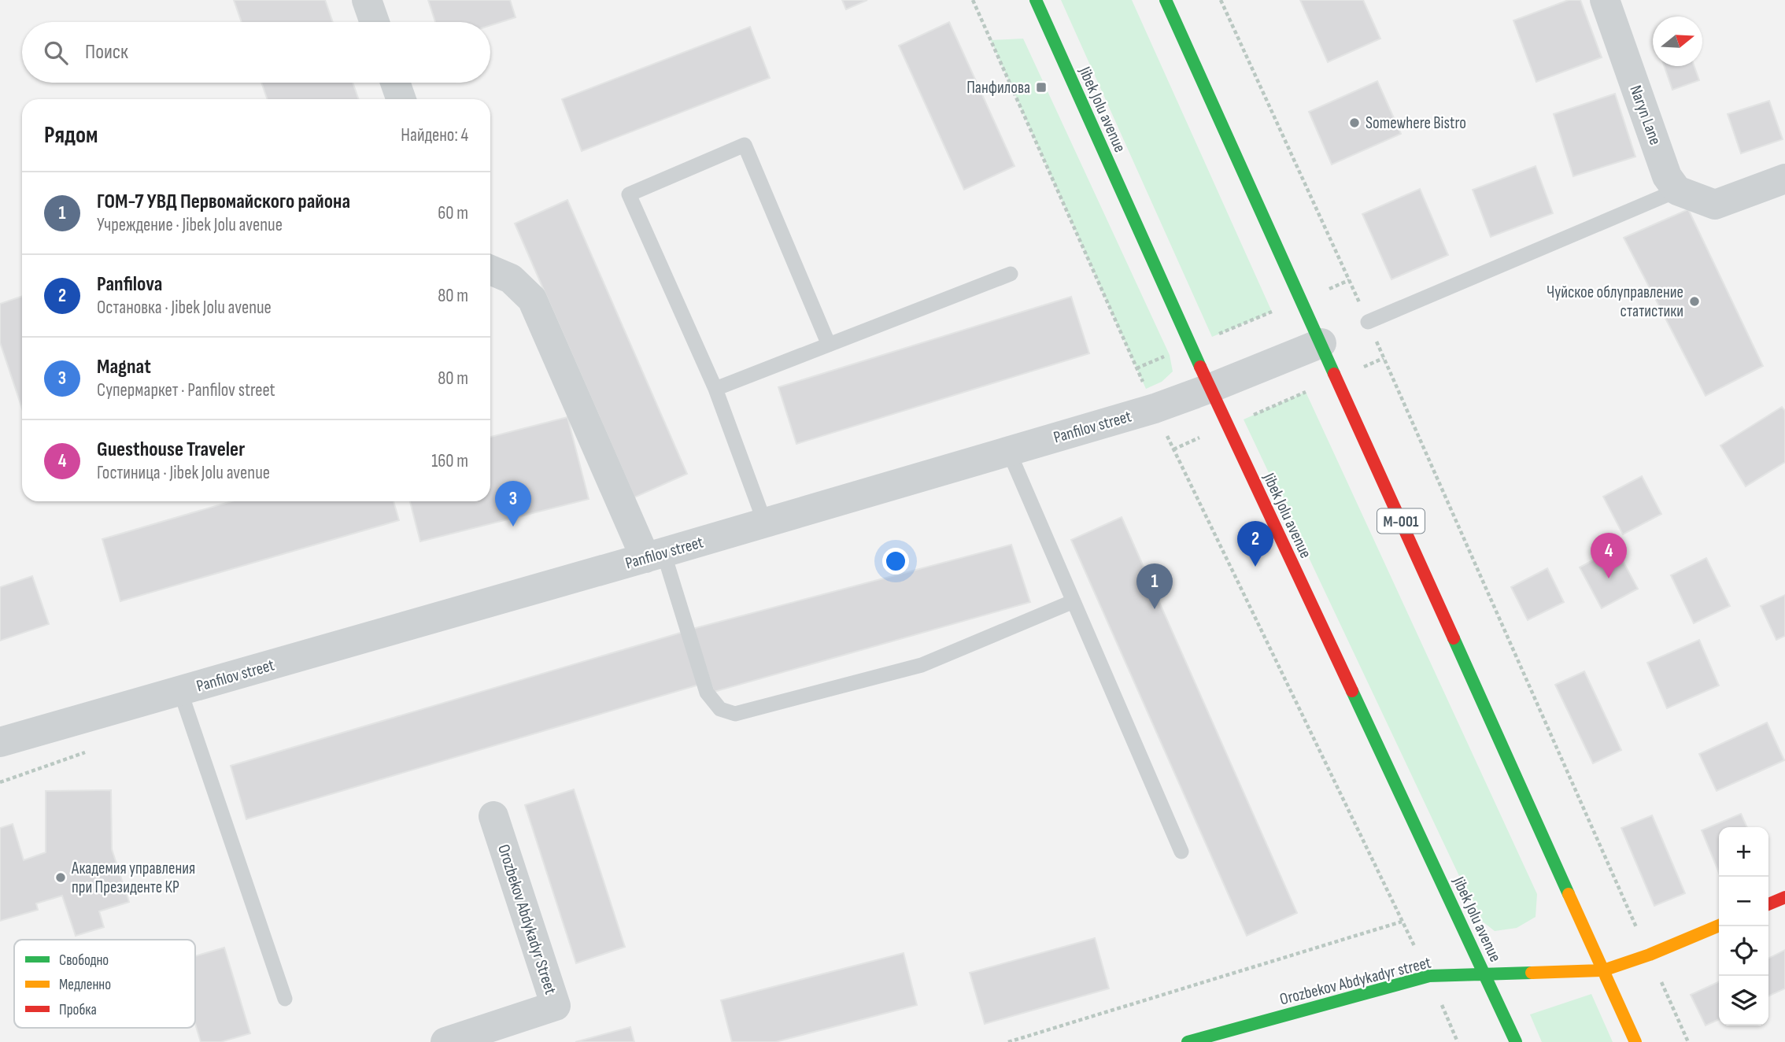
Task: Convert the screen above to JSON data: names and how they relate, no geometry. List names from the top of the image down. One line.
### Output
{"streets":{"main road":["Jibek Jolu avenue","М-001","Orozbekov Abdykadyr street"],"street":["Naryn Lane","Panfilov street","Orozbekov Abdykadyr Street"]},"crossings":[["Jibek Jolu avenue","Panfilov street"],["Jibek Jolu avenue","Orozbekov Abdykadyr street"],["Panfilov street","М-001"],["М-001","Orozbekov Abdykadyr street"]],"places":{"transit":["Панфилова"],"other":["Somewhere Bistro","Чуйское облуправление статистики","Академия управления при Президенте КР"]},"legend":["Свободно","Медленно","Пробка"],"north":"right","page":{"search":"Поиск","heading":["Рядом","Найдено: 4"],"list":[{"mark":"1","name":"ГОМ-7 УВД Первомайского района","note":"Учреждение · Jibek Jolu avenue","value":"60 m"},{"mark":"2","name":"Panfilova","note":"Остановка · Jibek Jolu avenue","value":"80 m"},{"mark":"3","name":"Magnat","note":"Супермаркет · Panfilov street","value":"80 m"},{"mark":"4","name":"Guesthouse Traveler","note":"Гостиница · Jibek Jolu avenue","value":"160 m"}],"pins":["3","2","4","1"],"map_buttons":["+","−"]}}
